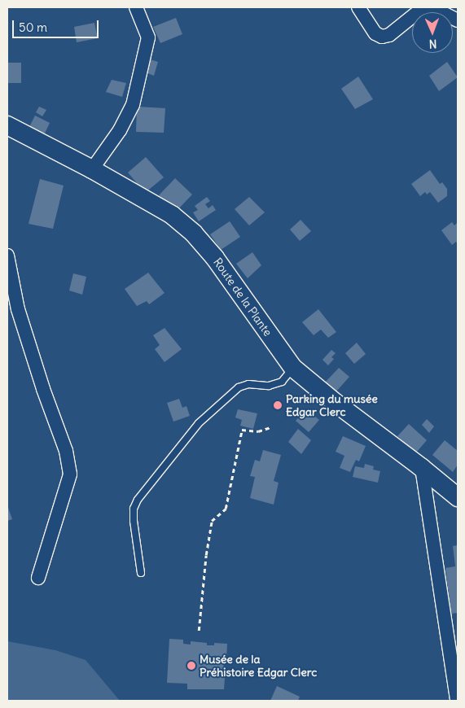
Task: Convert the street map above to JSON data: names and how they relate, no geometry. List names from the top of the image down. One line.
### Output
{"streets":{"main road":["Route de la Plante"]},"places":["Parking du musée Edgar Clerc","Musée de la Préhistoire Edgar Clerc"],"scale_bar":"50 m","north":"bottom"}
